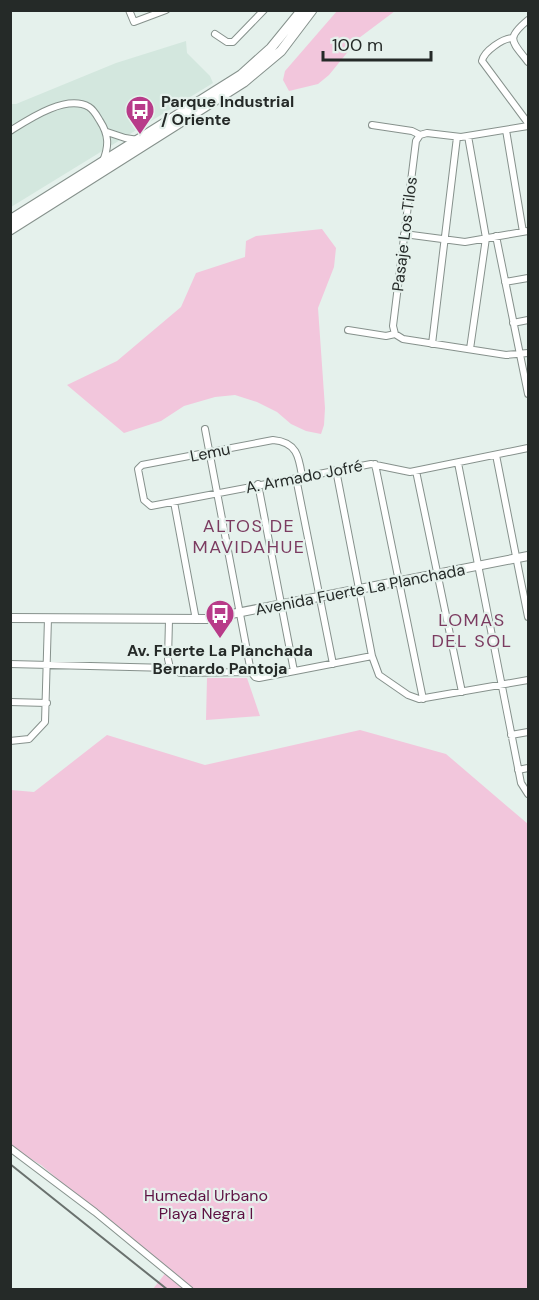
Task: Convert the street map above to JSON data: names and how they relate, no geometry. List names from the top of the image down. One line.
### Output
{"streets":{"street":["Pasaje Los Tilos","Lemu","A. Armado Jofré","Avenida Fuerte La Planchada"]},"crossings":[["Lemu","A. Armado Jofré"],["Lemu","Avenida Fuerte La Planchada"]],"districts":["ALTOS DE MAVIDAHUE","LOMAS DEL SOL"],"parks":["Humedal Urbano Playa Negra I"],"places":{"bus stop":["Parque Industrial / Oriente","Av. Fuerte La Planchada Bernardo Pantoja"]},"scale_bar":"100 m"}
